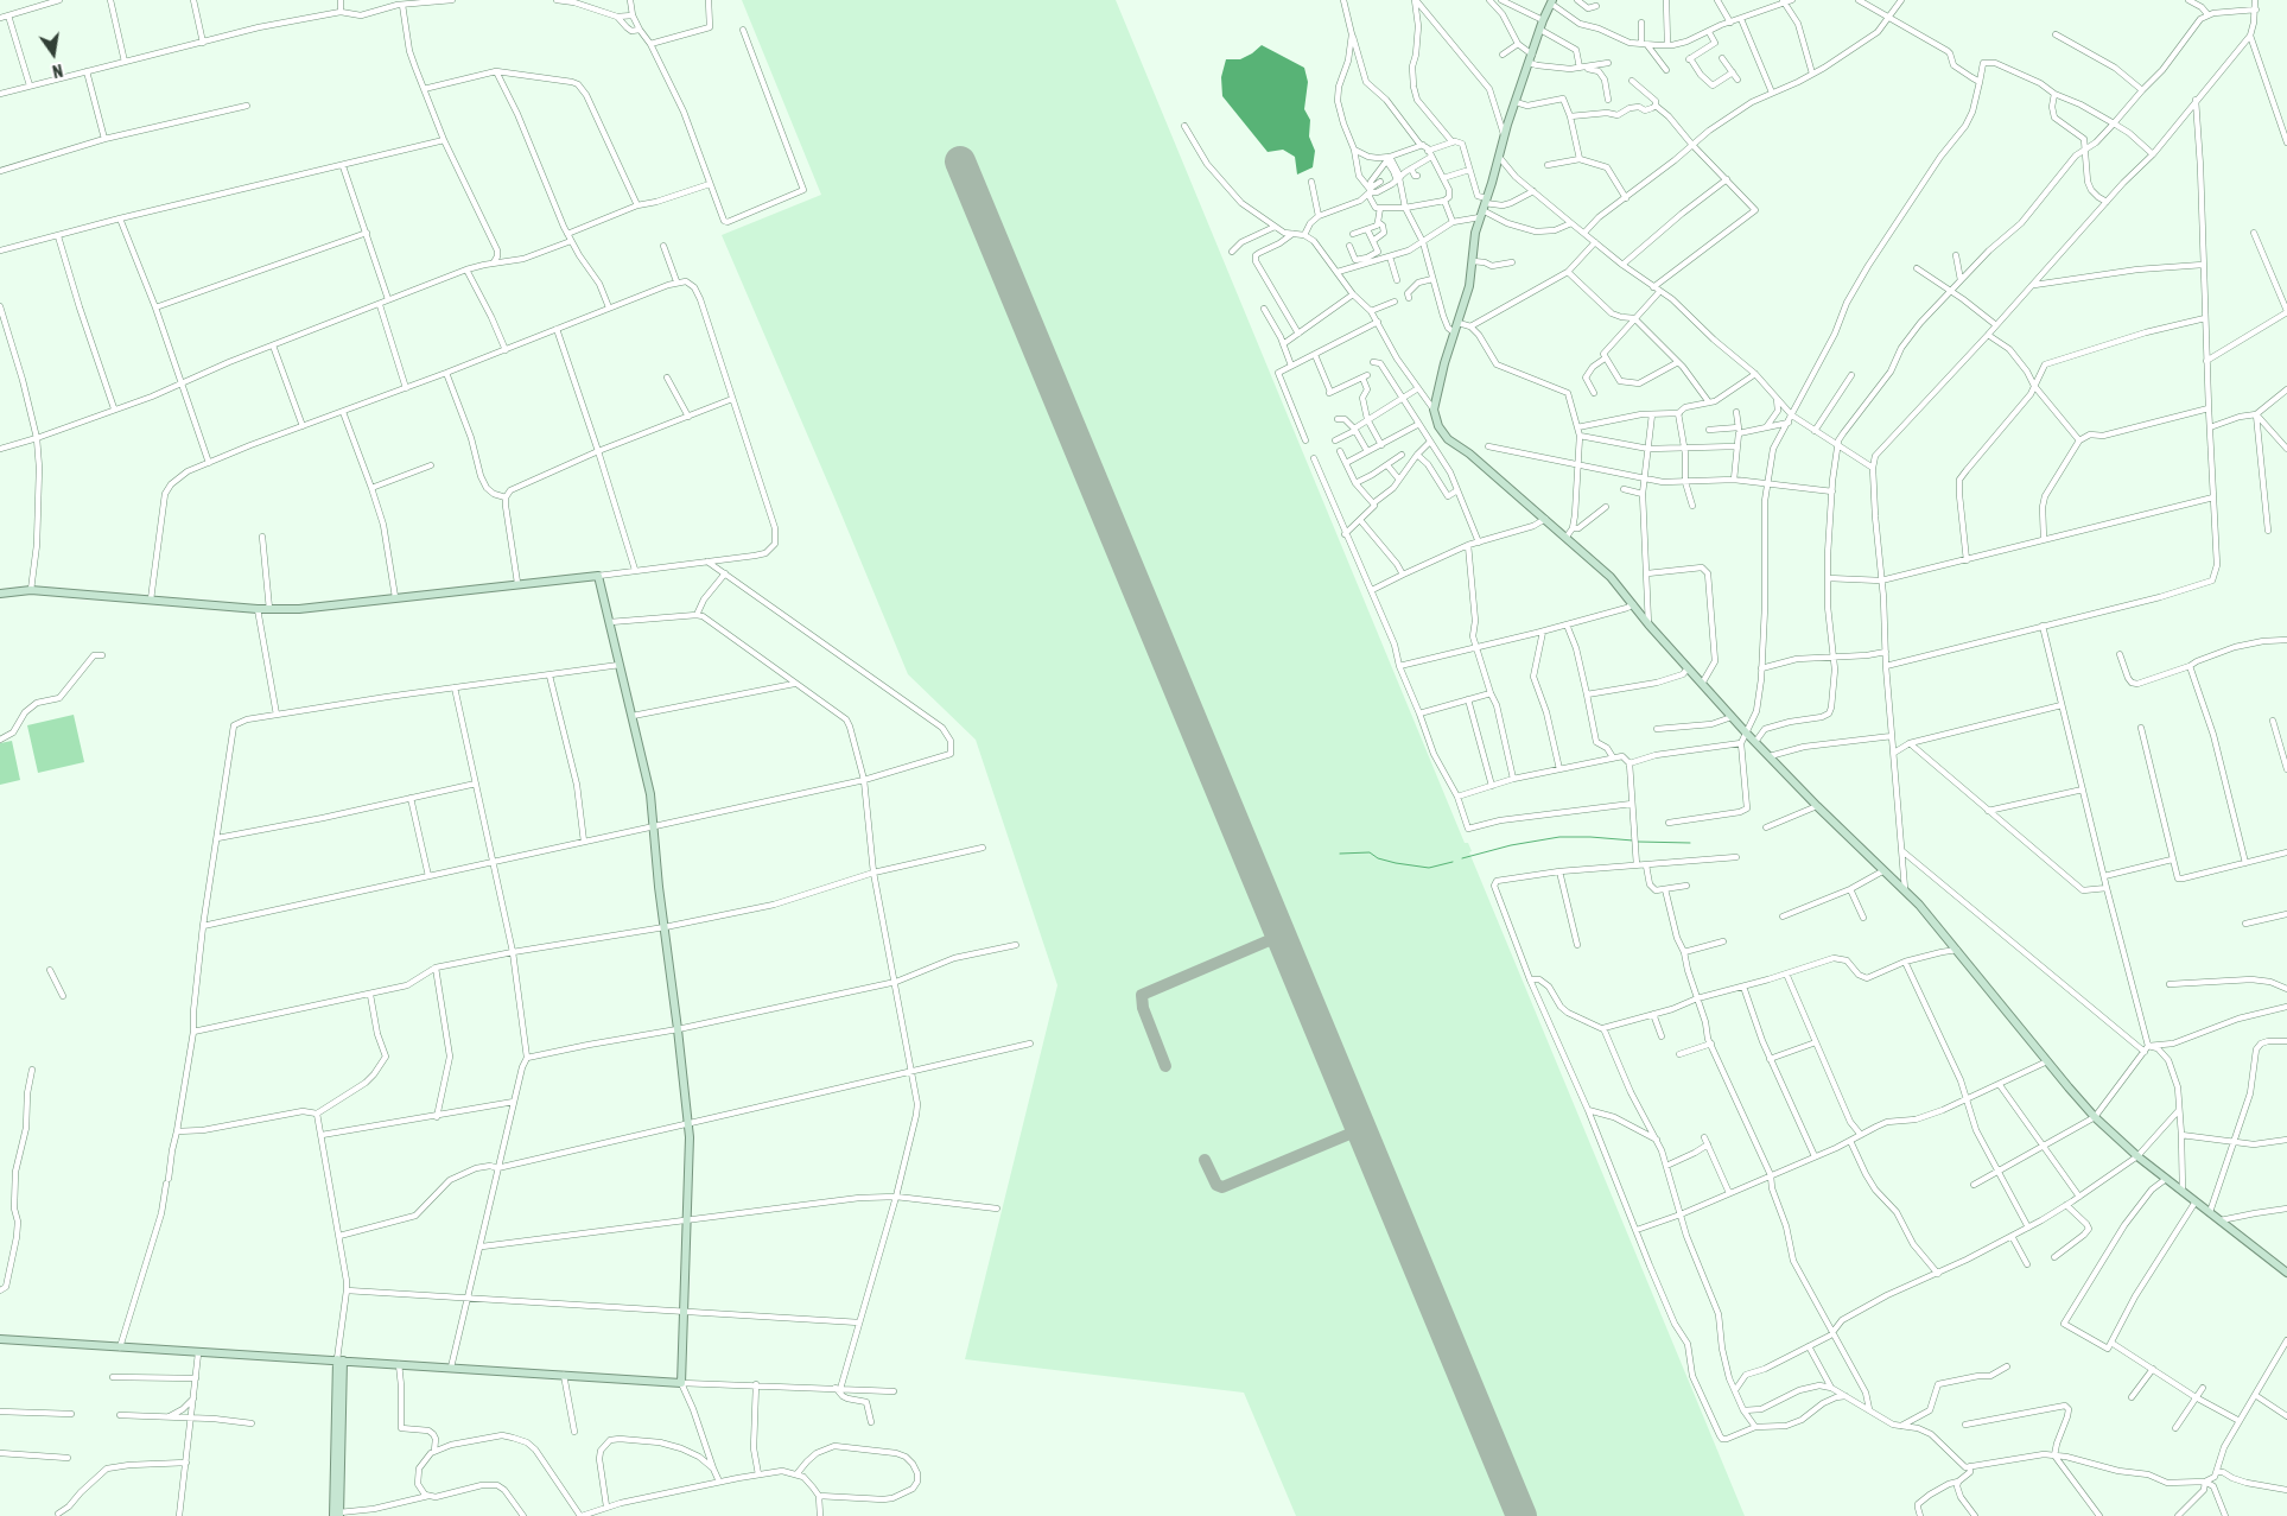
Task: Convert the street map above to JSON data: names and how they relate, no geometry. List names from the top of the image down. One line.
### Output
{"north":"bottom"}
